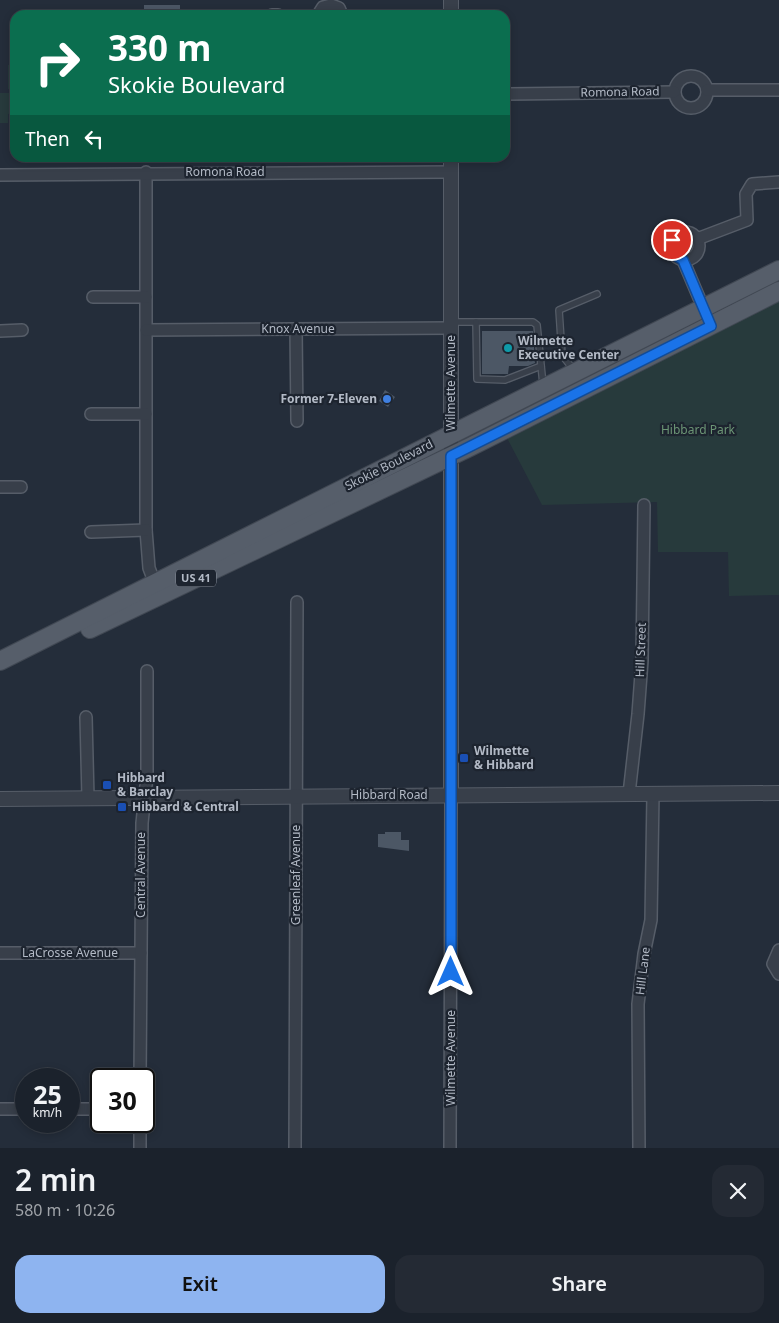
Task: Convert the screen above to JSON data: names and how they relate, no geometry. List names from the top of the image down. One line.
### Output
{"streets":{"main road":["Skokie Boulevard","US 41"],"street":["Romona Road","Knox Avenue","Wilmette Avenue","Hill Street","Hibbard Road","Central Avenue","Greenleaf Avenue","LaCrosse Avenue","Hill Lane"]},"crossings":[["Romona Road","Wilmette Avenue"],["Knox Avenue","Wilmette Avenue"],["Wilmette Avenue","Skokie Boulevard"],["Wilmette Avenue","Hibbard Road"],["Hill Street","Hibbard Road"],["Hibbard Road","Central Avenue"],["Hibbard Road","Greenleaf Avenue"],["Hibbard Road","Hill Lane"],["Central Avenue","LaCrosse Avenue"]],"parks":["Hibbard Park"],"places":{"other":["Wilmette Executive Center","Former 7-Eleven"],"transit":["Wilmette & Hibbard","Hibbard & Barclay","Hibbard & Central"]},"page":{"turn":["330 m","Skokie Boulevard"],"then":"Then","speed":"25 km/h","limit":"30","heading":["2 min","580 m · 10:26"],"buttons":["Exit","Share"]}}
